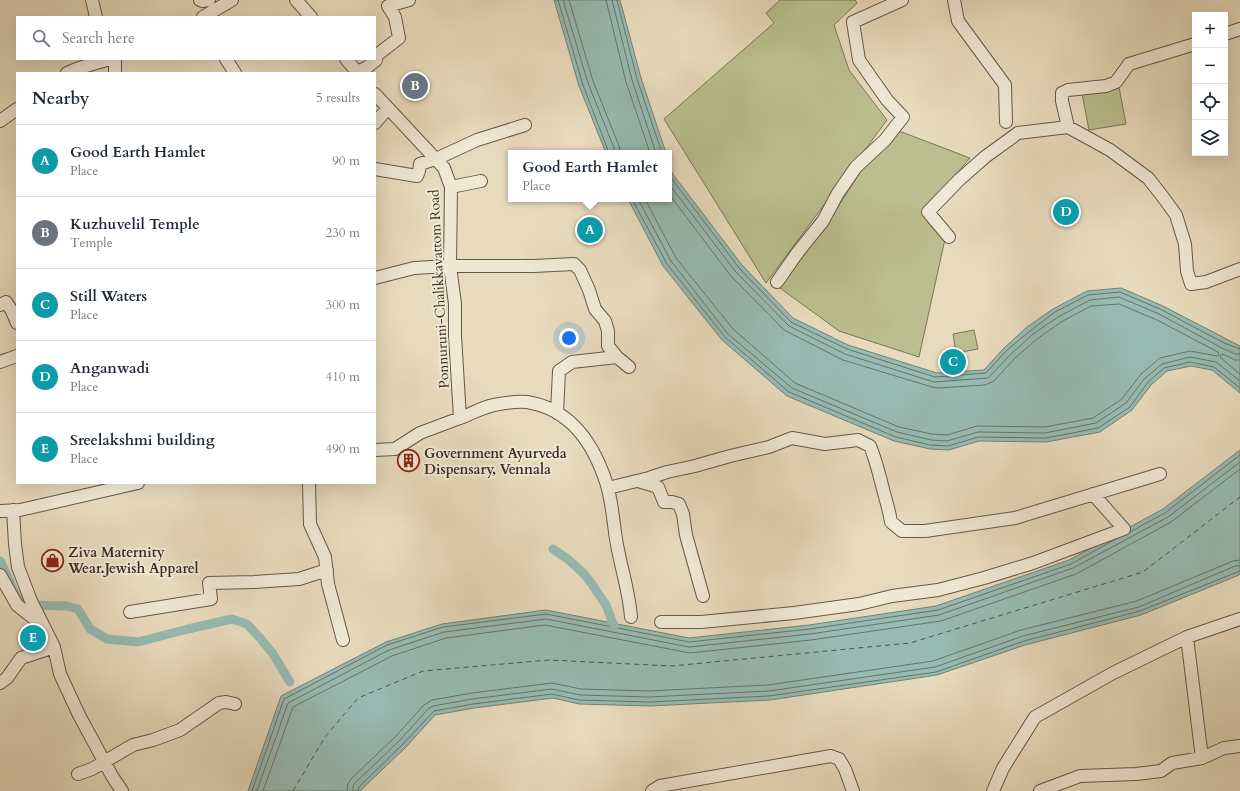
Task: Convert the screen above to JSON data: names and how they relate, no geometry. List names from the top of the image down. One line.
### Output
{"streets":{"street":["Ponnuruni-Chalikkavattom Road"]},"places":{"building":["Government Ayurveda Dispensary, Vennala"],"shop":["Ziva Maternity Wear.Jewish Apparel"]},"page":{"map_buttons":["+","−"],"search":"Search here","pins":["B","D","A","C","E"],"heading":["Nearby","5 results"],"list":[{"mark":"A","name":"Good Earth Hamlet","note":"Place","value":"90 m"},{"mark":"B","name":"Kuzhuvelil Temple","note":"Temple","value":"230 m"},{"mark":"C","name":"Still Waters","note":"Place","value":"300 m"},{"mark":"D","name":"Anganwadi","note":"Place","value":"410 m"},{"mark":"E","name":"Sreelakshmi building","note":"Place","value":"490 m"}],"popup":["Good Earth Hamlet","Place"]}}
